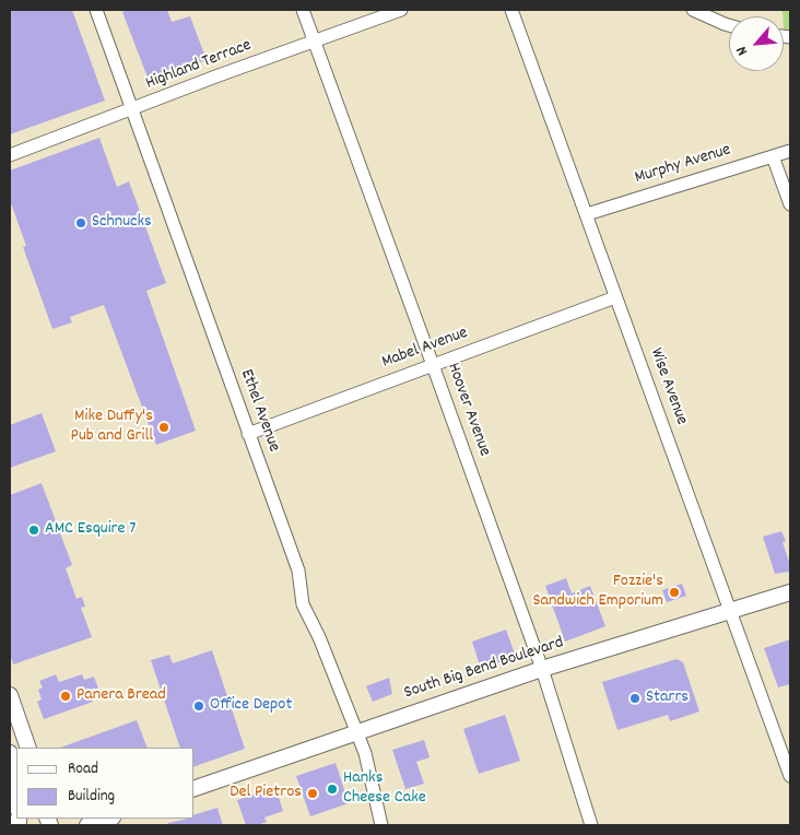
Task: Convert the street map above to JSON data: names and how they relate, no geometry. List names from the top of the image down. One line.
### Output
{"streets":{"main road":["South Big Bend Boulevard"],"street":["Highland Terrace","Murphy Avenue","Mabel Avenue","Wise Avenue","Hoover Avenue","Ethel Avenue"]},"crossings":[["Highland Terrace","Hoover Avenue"],["Highland Terrace","Ethel Avenue"],["Murphy Avenue","Wise Avenue"],["Mabel Avenue","Wise Avenue"],["Mabel Avenue","Hoover Avenue"],["Mabel Avenue","Ethel Avenue"],["Wise Avenue","South Big Bend Boulevard"],["Hoover Avenue","South Big Bend Boulevard"],["Ethel Avenue","South Big Bend Boulevard"]],"places":["Schnucks","Mike Duffy's Pub and Grill","AMC Esquire 7","Fozzie's Sandwich Emporium","Panera Bread","Starrs","Office Depot","Hanks Cheese Cake","Del Pietros"],"legend":["Road","Building"],"north":"bottom left"}
